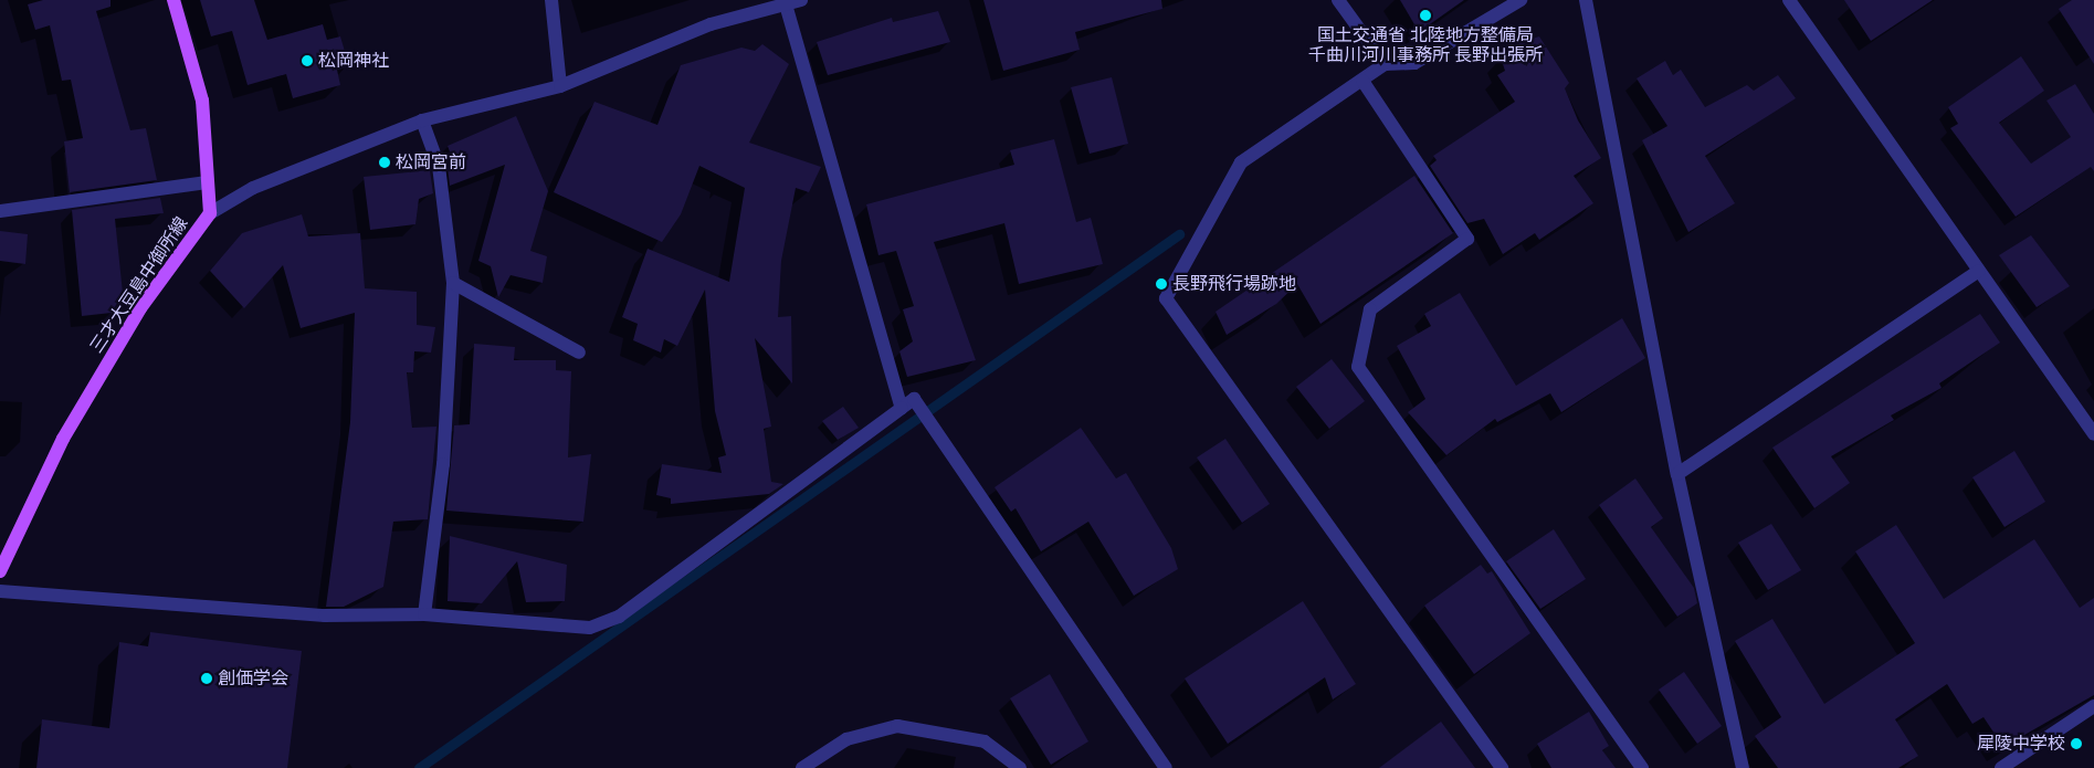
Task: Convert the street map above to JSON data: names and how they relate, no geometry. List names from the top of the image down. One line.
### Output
{"streets":{"main road":["三才大豆島中御所線"]},"places":["国土交通省 北陸地方整備局 千曲川河川事務所 長野出張所","松岡神社","松岡宮前","長野飛行場跡地","創価学会","犀陵中学校"]}
